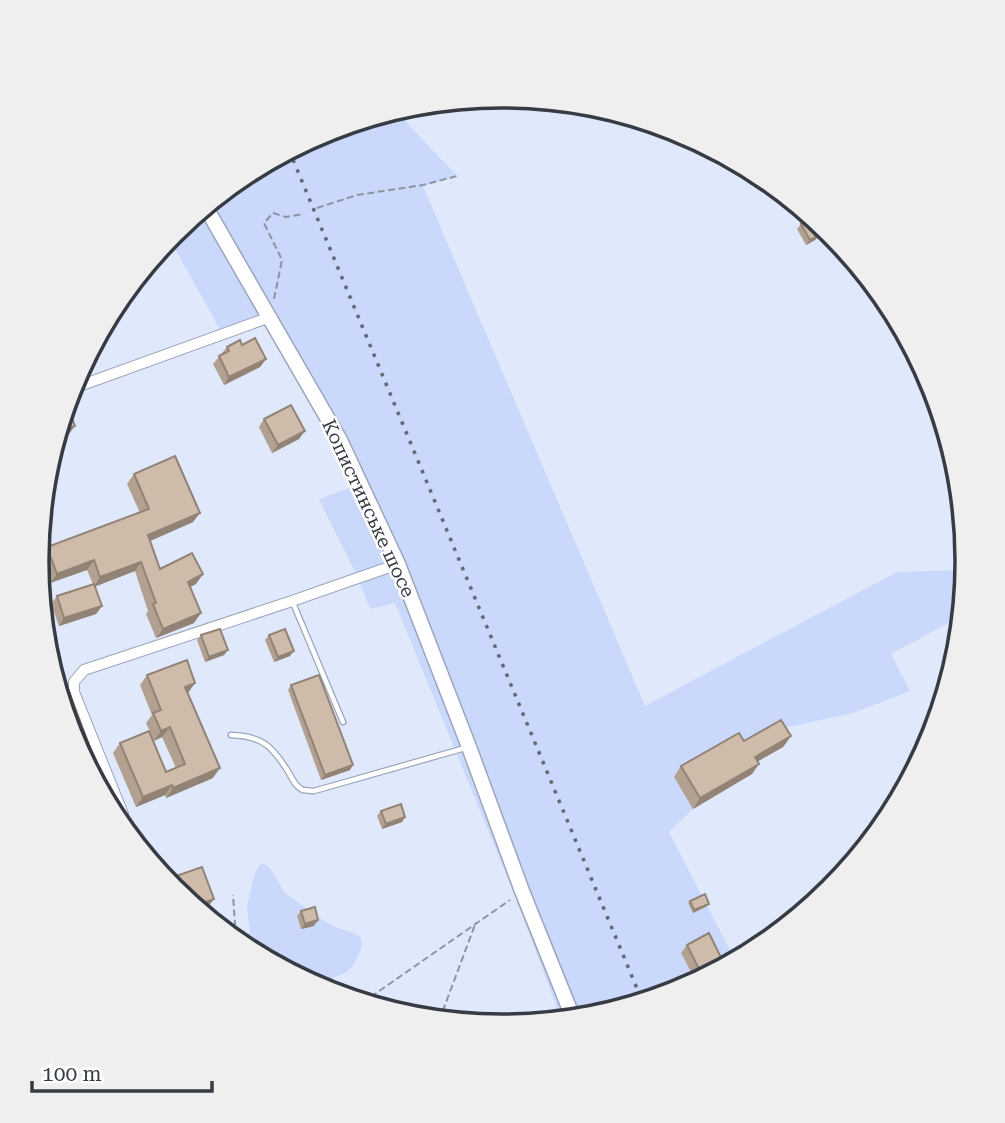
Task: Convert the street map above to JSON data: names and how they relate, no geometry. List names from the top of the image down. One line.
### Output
{"streets":{"street":["Копистинське шосе"]},"scale_bar":"100 m"}
